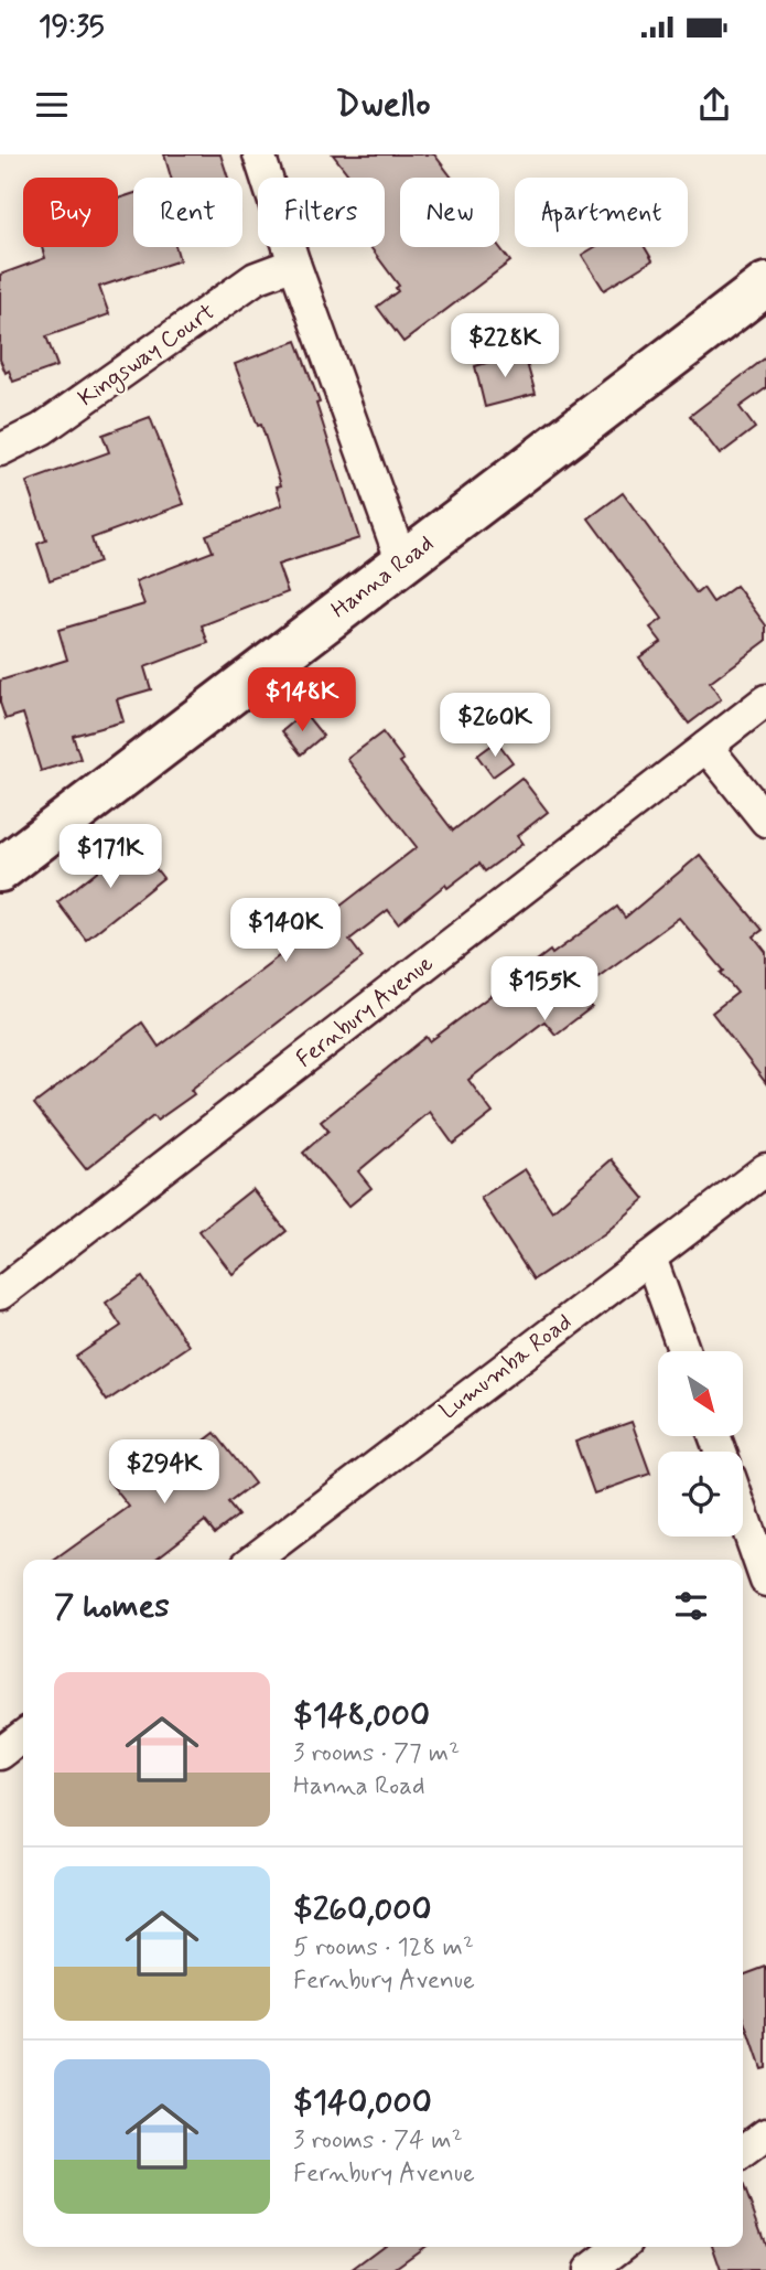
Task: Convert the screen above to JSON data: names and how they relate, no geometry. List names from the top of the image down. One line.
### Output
{"streets":{"street":["Kingsway Court","Hanna Road","Fernbury Avenue","Lumumba Road"]},"north":"bottom right","page":{"status":"19:35","header":"Dwello","chip":["Buy","Rent","Filters","New","Apartment"],"price":["$228K","$148K","$260K","$171K","$140K","$155K","$294K"],"heading":"7 homes","list":[{"name":"$148,000","note":"3 rooms · 77 m² · Hanna Road"},{"name":"$260,000","note":"5 rooms · 128 m² · Fernbury Avenue"},{"name":"$140,000","note":"3 rooms · 74 m² · Fernbury Avenue"}]}}
